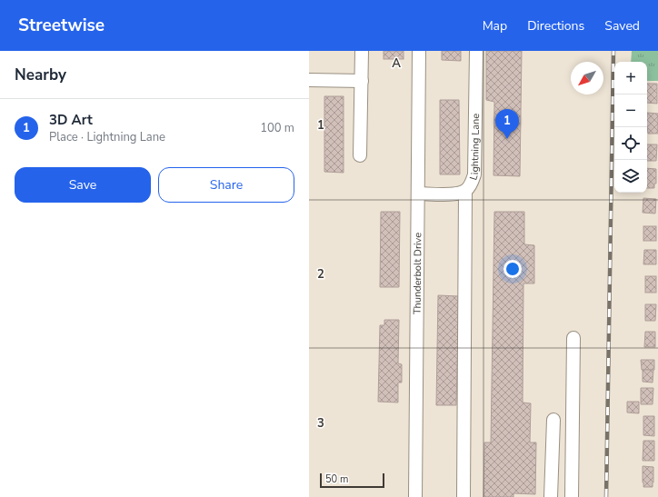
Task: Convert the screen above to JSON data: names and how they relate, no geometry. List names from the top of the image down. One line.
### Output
{"streets":{"street":["Lightning Lane","Thunderbolt Drive"]},"crossings":[["Lightning Lane","Thunderbolt Drive"]],"scale_bar":"50 m","north":"bottom left","page":{"header":"Streetwise","nav":["Map","Directions","Saved"],"heading":"Nearby","map_buttons":["+","−"],"list":[{"mark":"1","name":"3D Art","note":"Place · Lightning Lane","value":"100 m"}],"pins":"1","buttons":["Save","Share"],"scale":"50 m"},"grid":{"columns":["A"],"rows":["1","2","3"]}}
